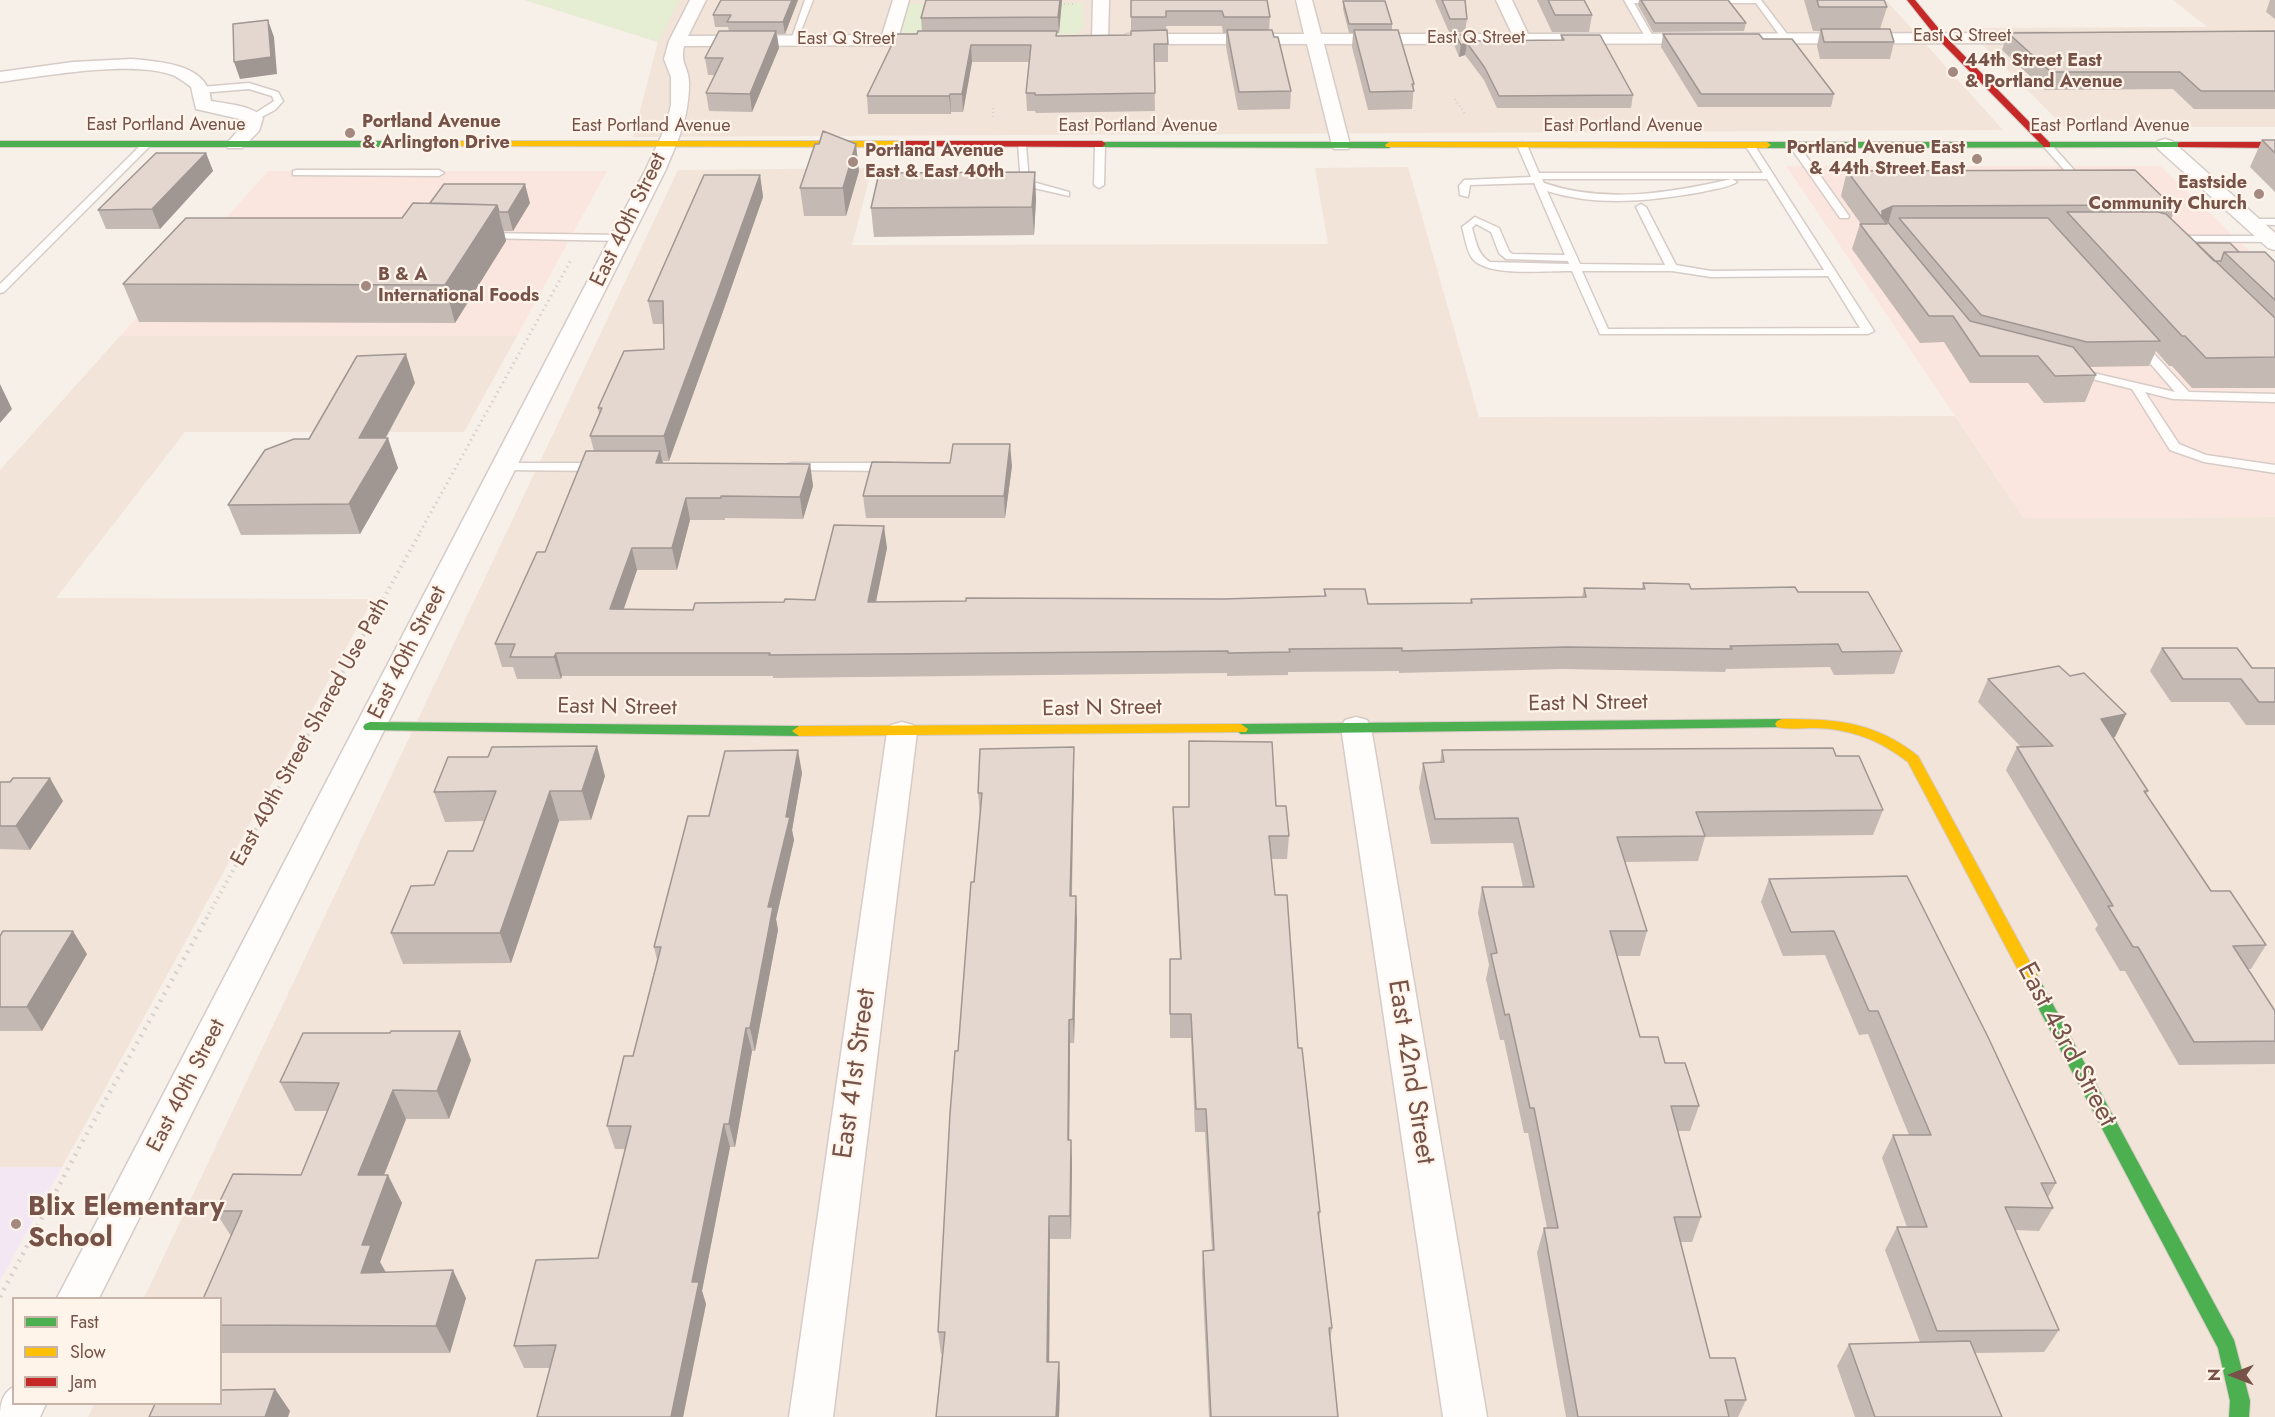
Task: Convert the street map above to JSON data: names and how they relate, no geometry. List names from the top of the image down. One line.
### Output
{"streets":{"main road":["East Portland Avenue","East N Street","East 43rd Street"],"street":["East Q Street","East 40th Street","East 42nd Street","East 41st Street"],"path":["East 40th Street Shared Use Path"]},"crossings":[["East Q Street","East 40th Street"],["East Portland Avenue","East 40th Street"],["East 40th Street","East N Street"],["East N Street","East 43rd Street"],["East N Street","East 42nd Street"],["East N Street","East 41st Street"]],"places":["44th Street East & Portland Avenue","Portland Avenue & Arlington Drive","Portland Avenue East & 44th Street East","Portland Avenue East & East 40th","Eastside Community Church","B & A International Foods","Blix Elementary School"],"legend":["Fast","Slow","Jam"],"north":"left"}
